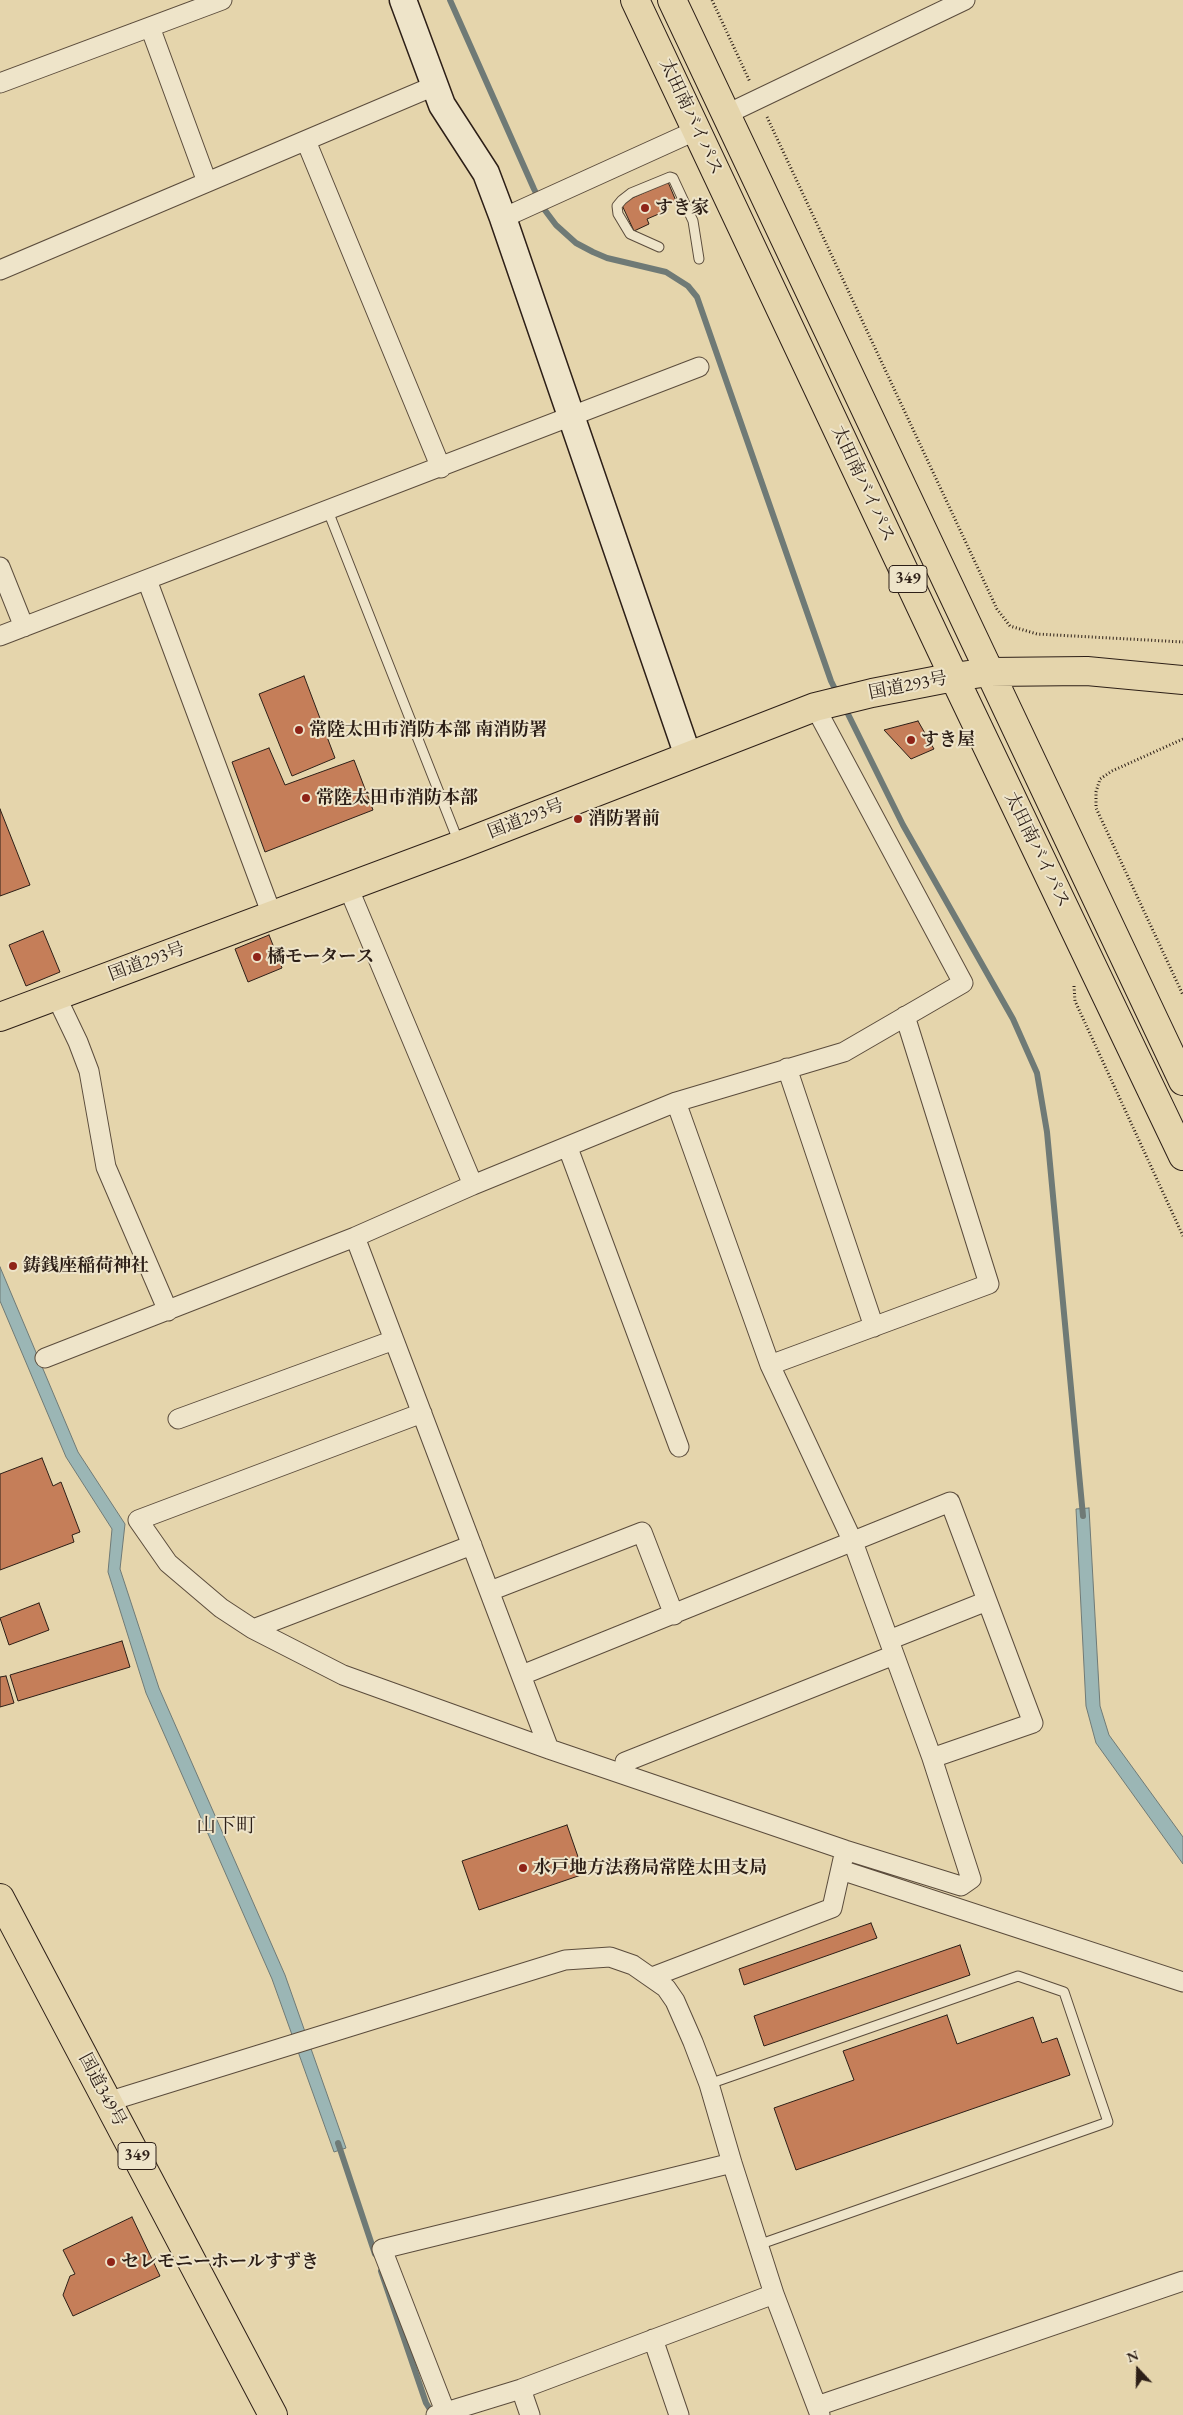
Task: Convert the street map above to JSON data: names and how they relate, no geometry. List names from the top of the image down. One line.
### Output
{"streets":{"highway":["太田南バイパス","349","国道293号","国道349号"]},"crossings":[["太田南バイパス","国道293号"]],"districts":["山下町"],"places":["すき家","常陸太田市消防本部 南消防署","すき屋","常陸太田市消防本部","消防署前","橘モータース","鋳銭座稲荷神社","水戸地方法務局常陸太田支局","セレモニーホールすずき"],"north":"top"}
